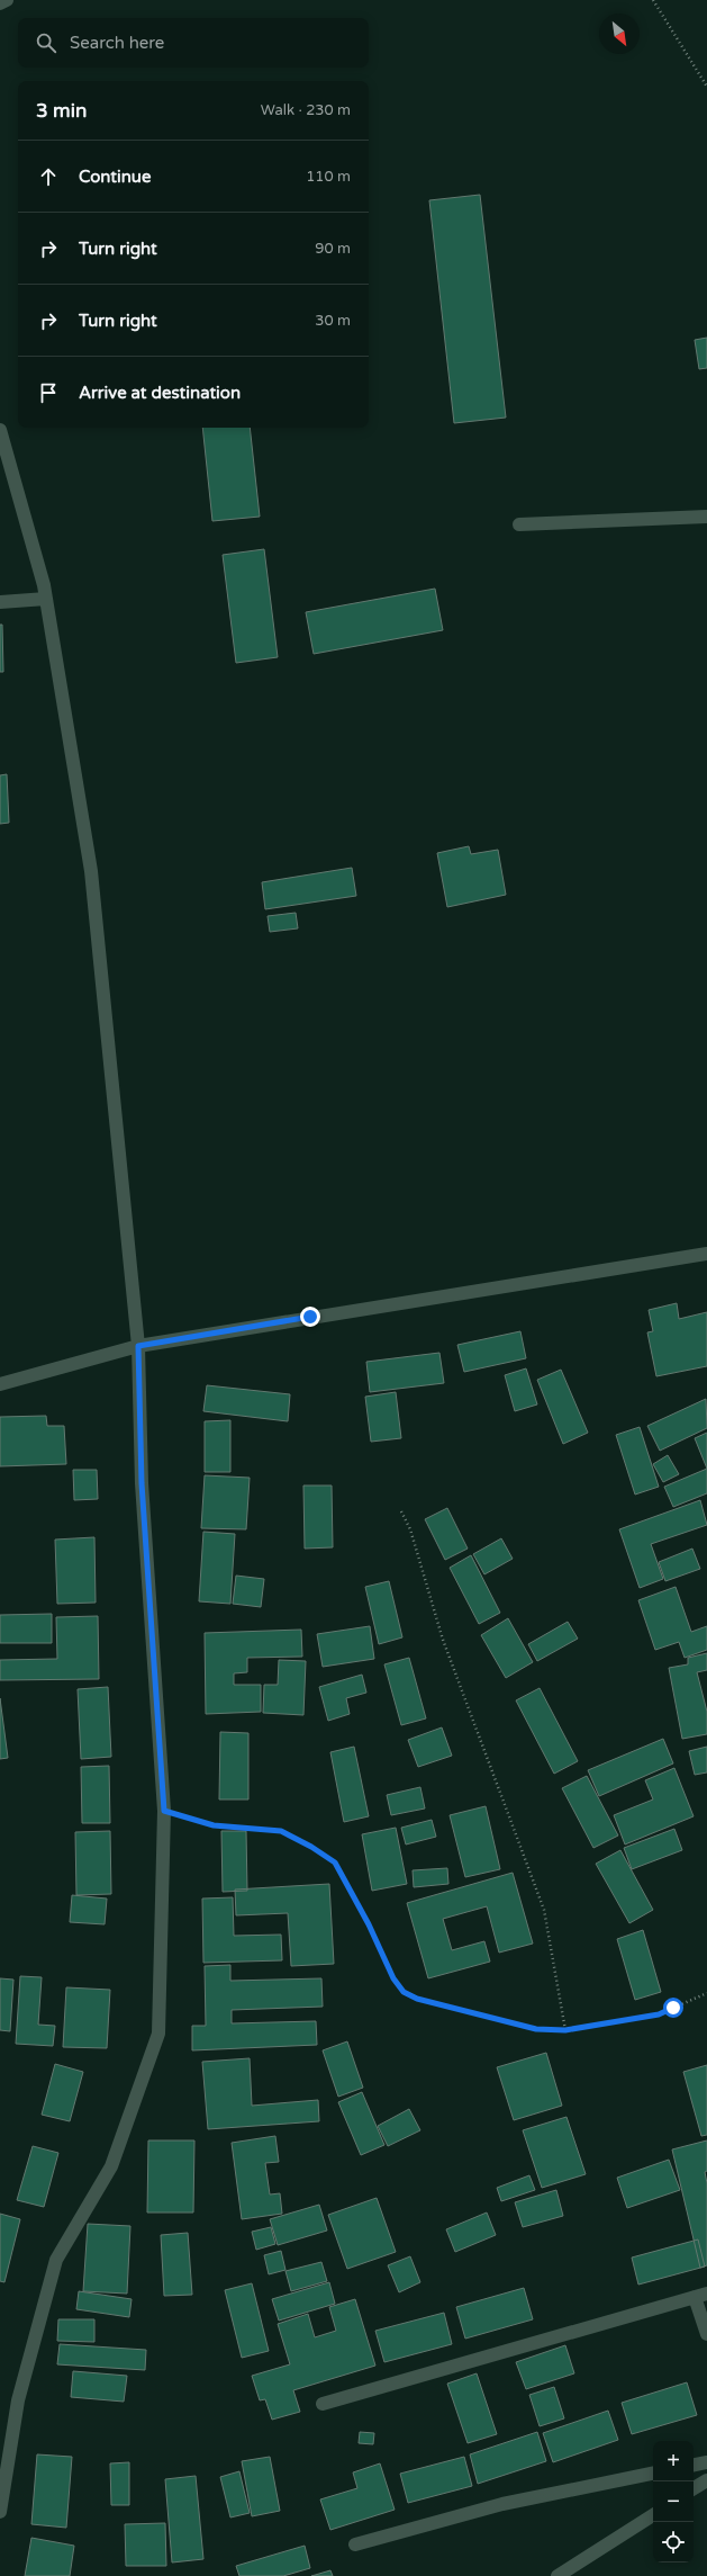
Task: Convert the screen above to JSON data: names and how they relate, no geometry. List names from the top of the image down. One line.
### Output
{"north":"bottom right","page":{"search":"Search here","heading":["3 min","Walk · 230 m"],"list":[["Continue","110 m"],["Turn right","90 m"],["Turn right","30 m"],"Arrive at destination"],"map_buttons":["+","−"]}}
